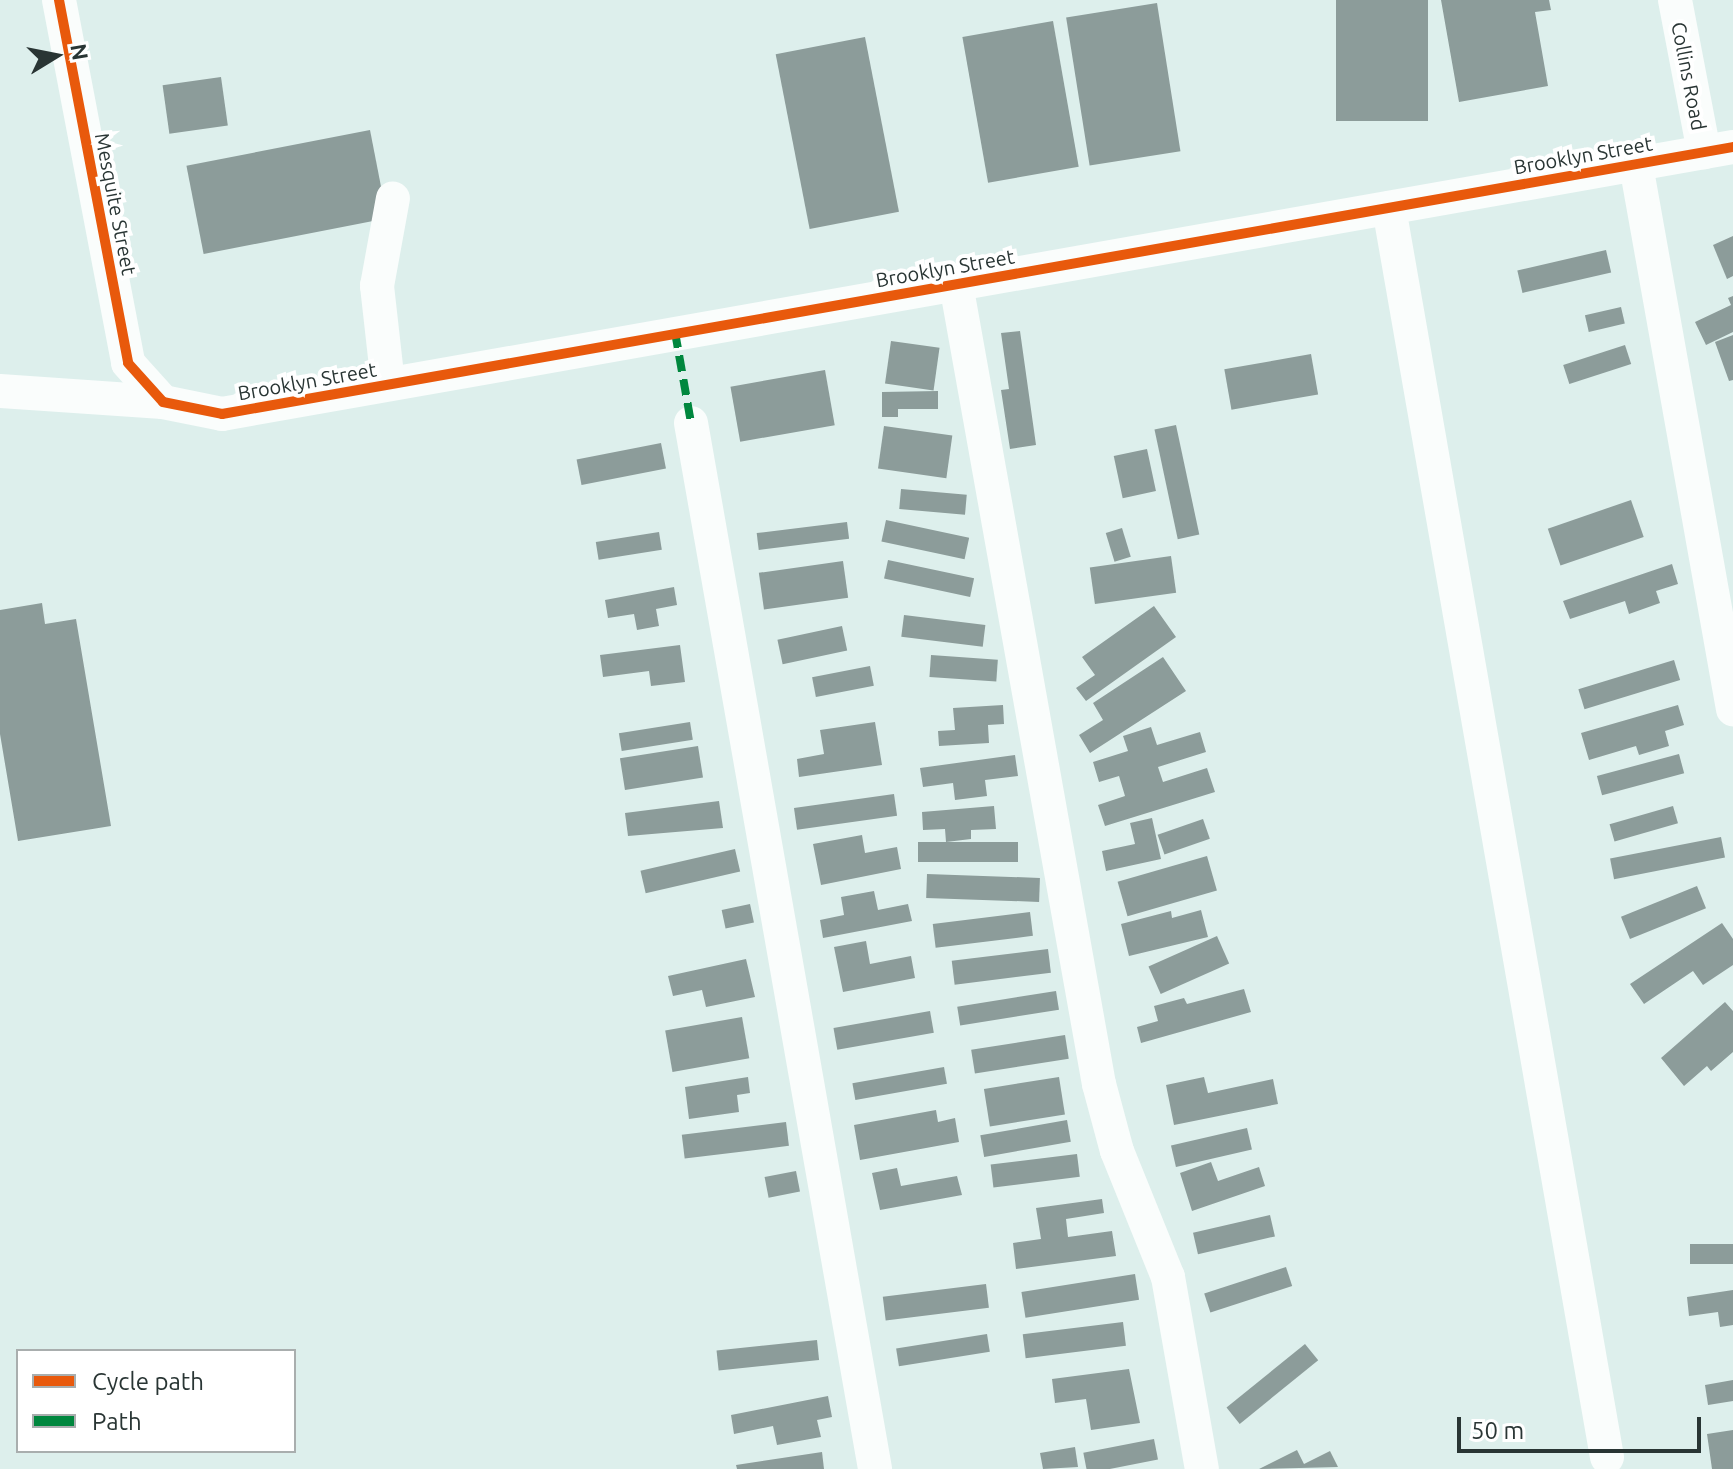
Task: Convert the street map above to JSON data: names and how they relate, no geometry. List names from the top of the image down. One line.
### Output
{"streets":{"street":["Collins Road","Brooklyn Street","Mesquite Street"]},"crossings":[["Collins Road","Brooklyn Street"],["Brooklyn Street","Mesquite Street"]],"legend":["Cycle path","Path"],"scale_bar":"50 m","north":"right"}
